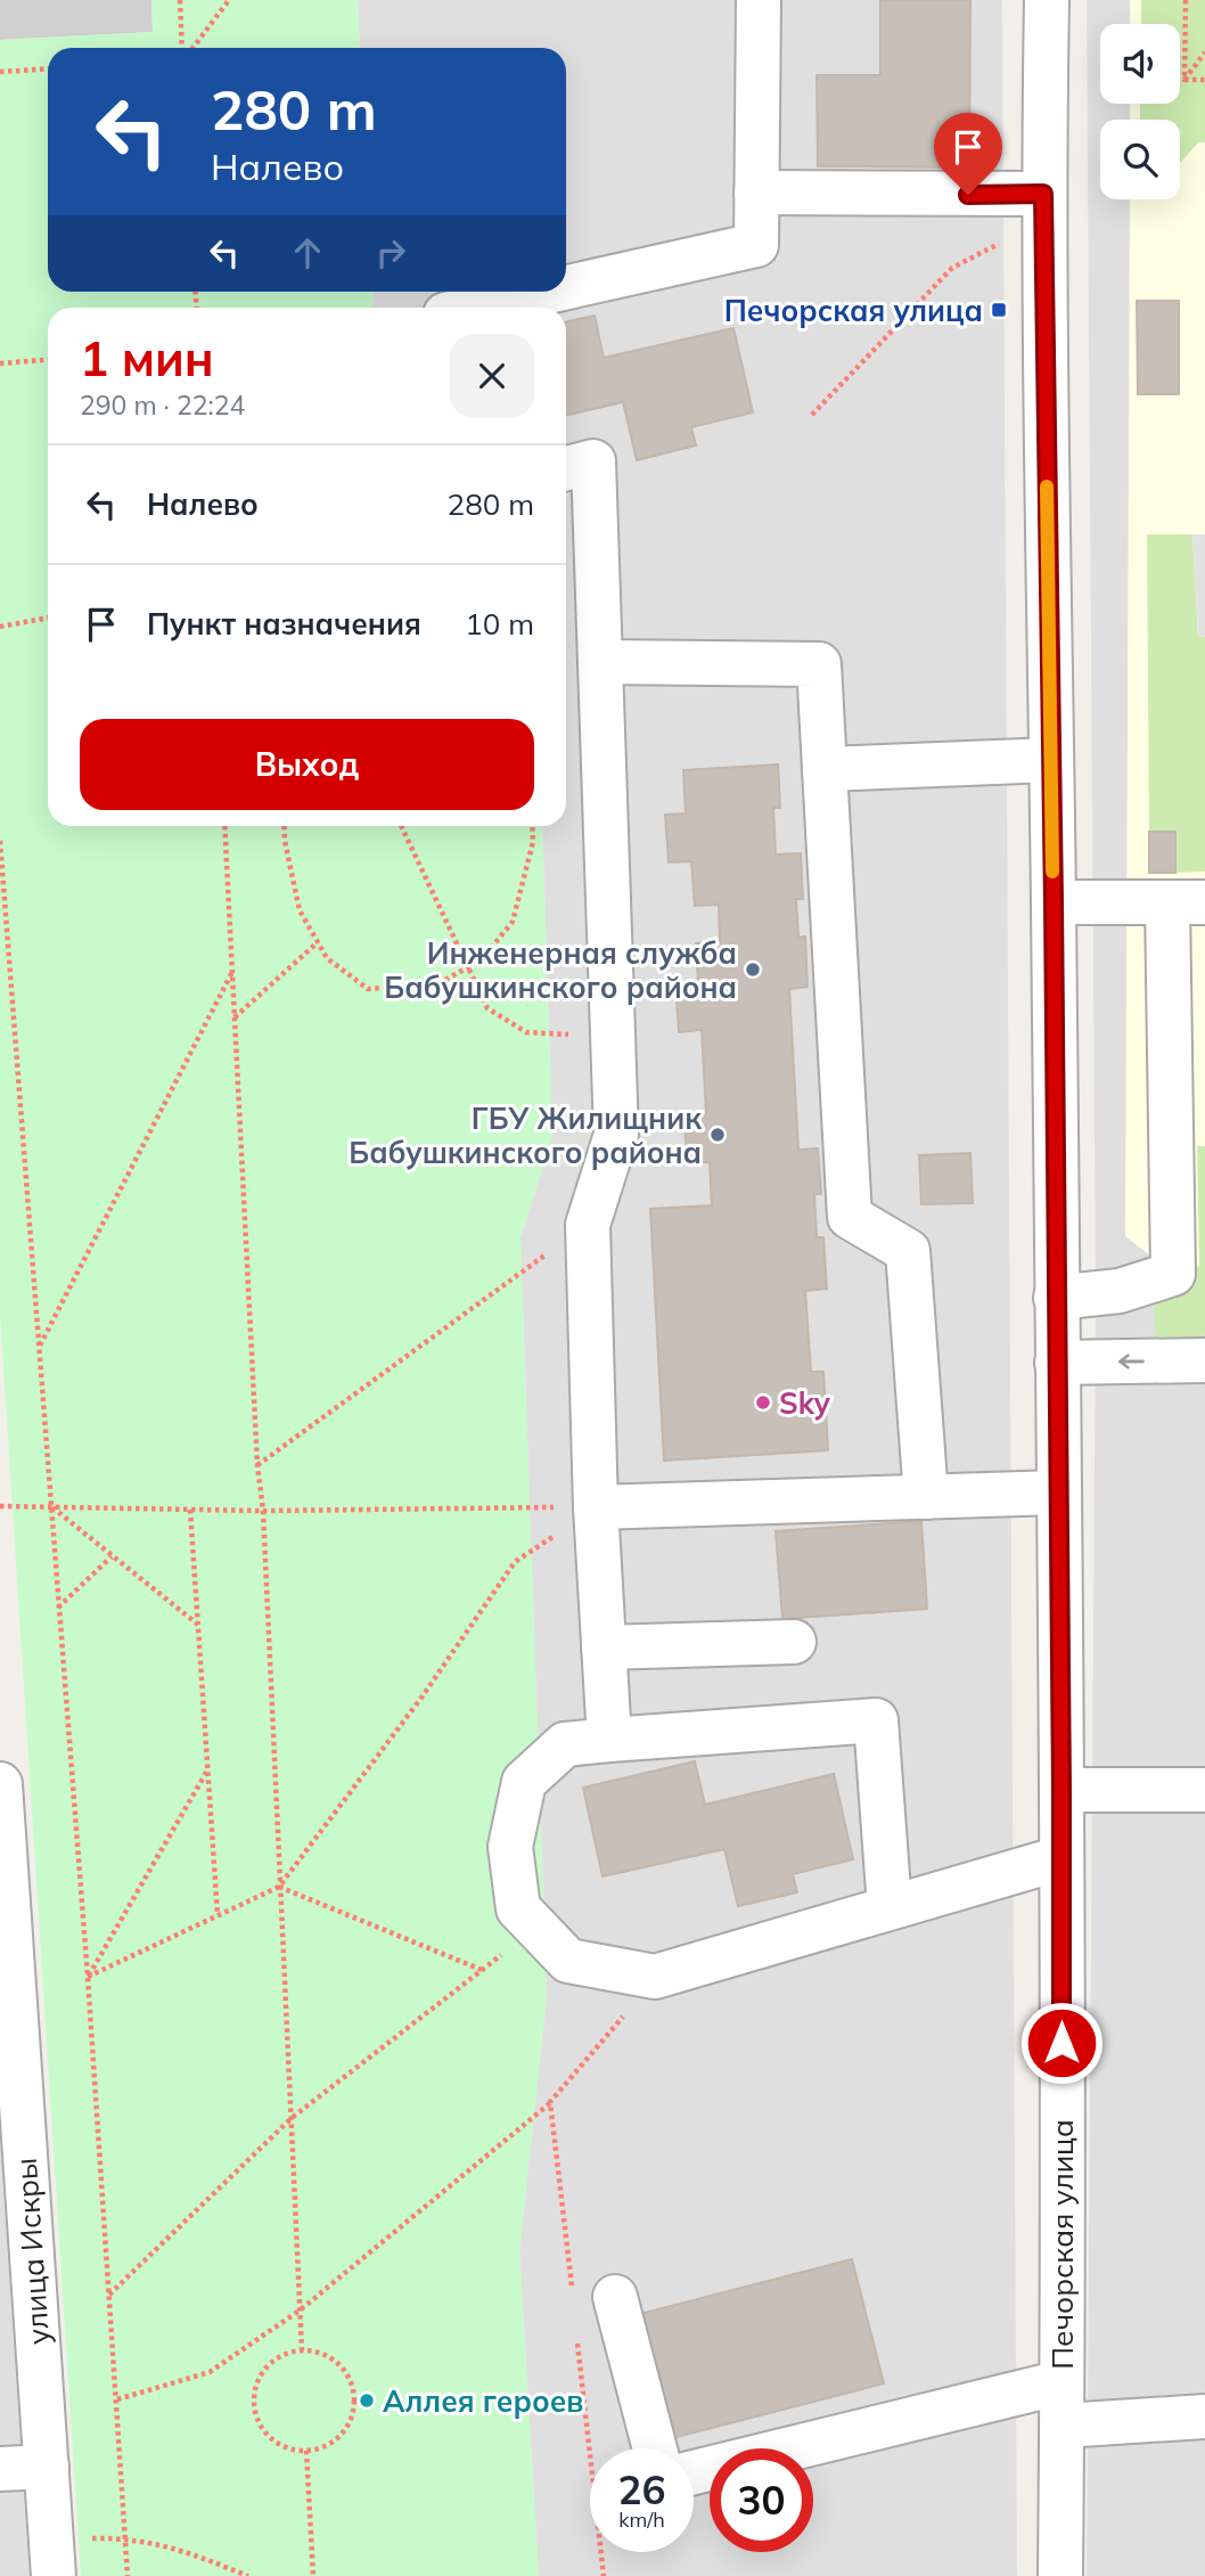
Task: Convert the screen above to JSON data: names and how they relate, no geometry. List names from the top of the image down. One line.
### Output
{"streets":{"street":["Печорская улица","улица Искры"]},"places":{"transit":["Печорская улица"],"other":["Инженерная служба Бабушкинского района","ГБУ Жилищник Бабушкинского района","Sky","Аллея героев"]},"page":{"turn":["280 m","Налево"],"heading":["1 мин","290 m · 22:24"],"list":[{"name":"Налево","value":"280 m"},{"name":"Пункт назначения","value":"10 m"}],"buttons":"Выход","speed":"26 km/h","limit":"30"}}
